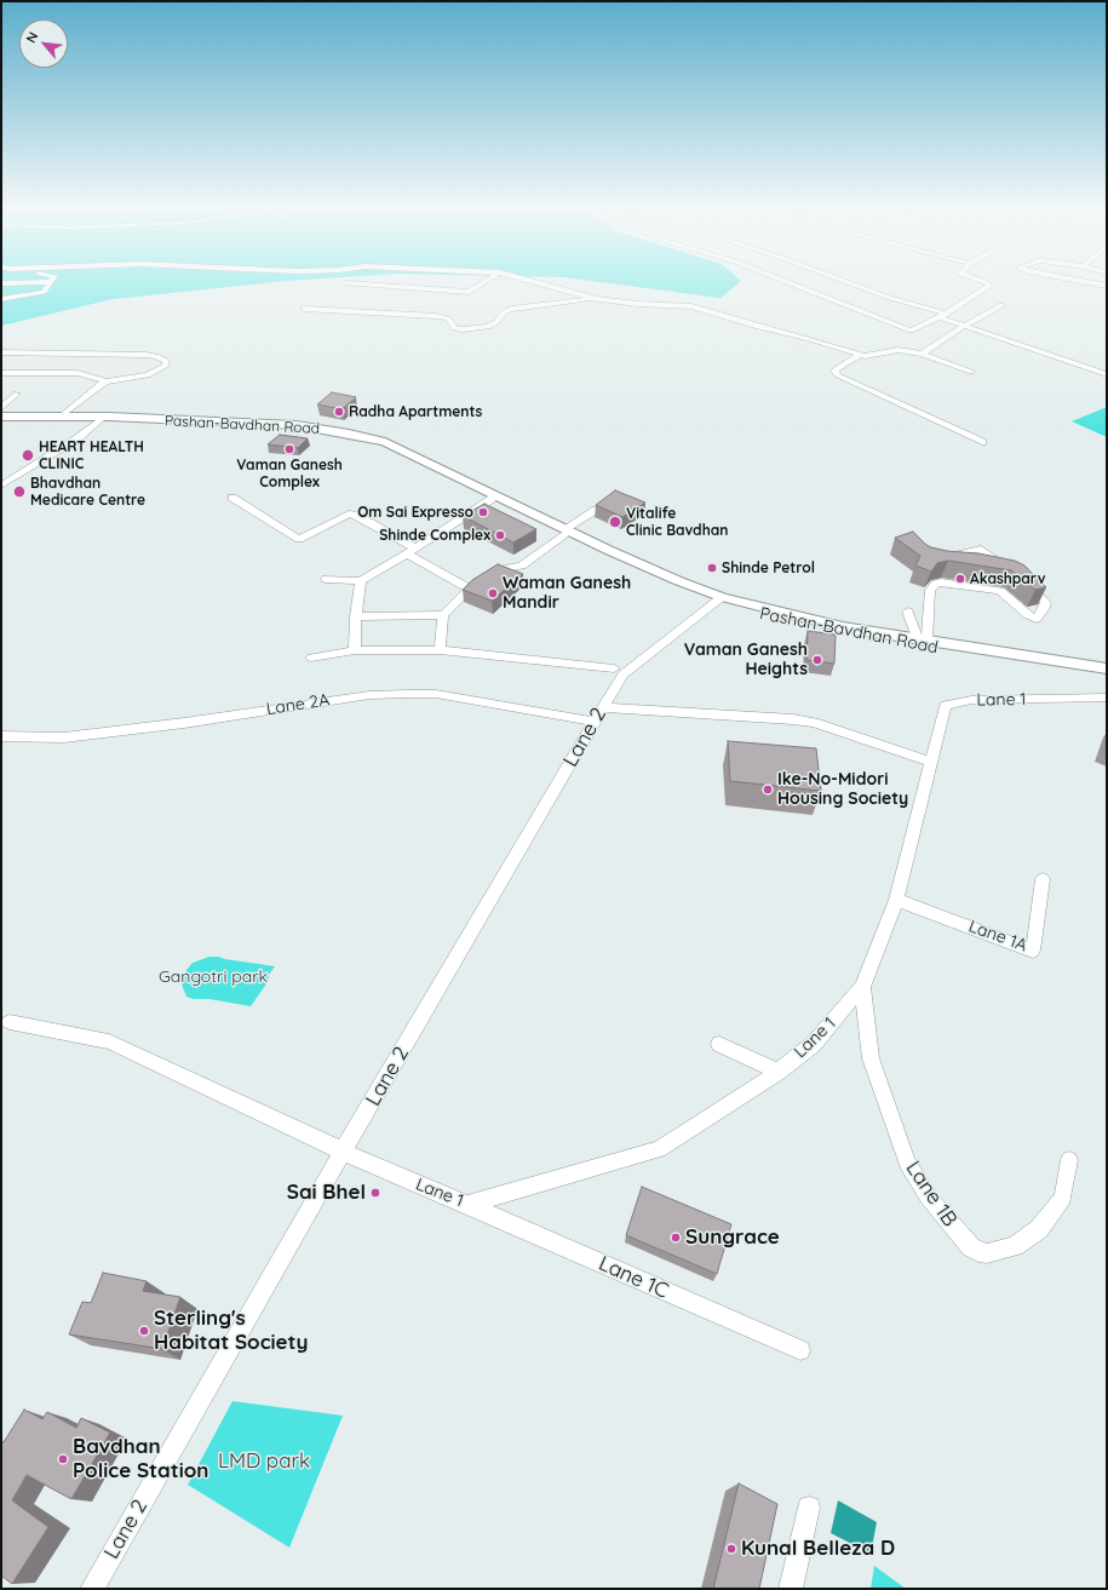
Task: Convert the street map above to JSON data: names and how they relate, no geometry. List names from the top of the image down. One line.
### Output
{"streets":{"main road":["Pashan-Bavdhan Road"],"street":["Lane 1","Lane 2A","Lane 2","Lane 1A","Lane 1B","Lane 1C"]},"crossings":[["Pashan-Bavdhan Road","Lane 2"],["Lane 1","Lane 2"],["Lane 1","Lane 1A"],["Lane 1","Lane 1B"],["Lane 1","Lane 1C"],["Lane 2A","Lane 2"]],"parks":["Gangotri park","LMD park"],"places":["Radha Apartments","Vaman Ganesh Complex","HEART HEALTH CLINIC","Bhavdhan Medicare Centre","Om Sai Expresso","Vitalife Clinic Bavdhan","Shinde Complex","Shinde Petrol","Akashparv","Waman Ganesh Mandir","Vaman Ganesh Heights","Ike-No-Midori Housing Society","Sai Bhel","Sungrace","Sterling's Habitat Society","Bavdhan Police Station","Kunal Belleza D"],"north":"top left"}
